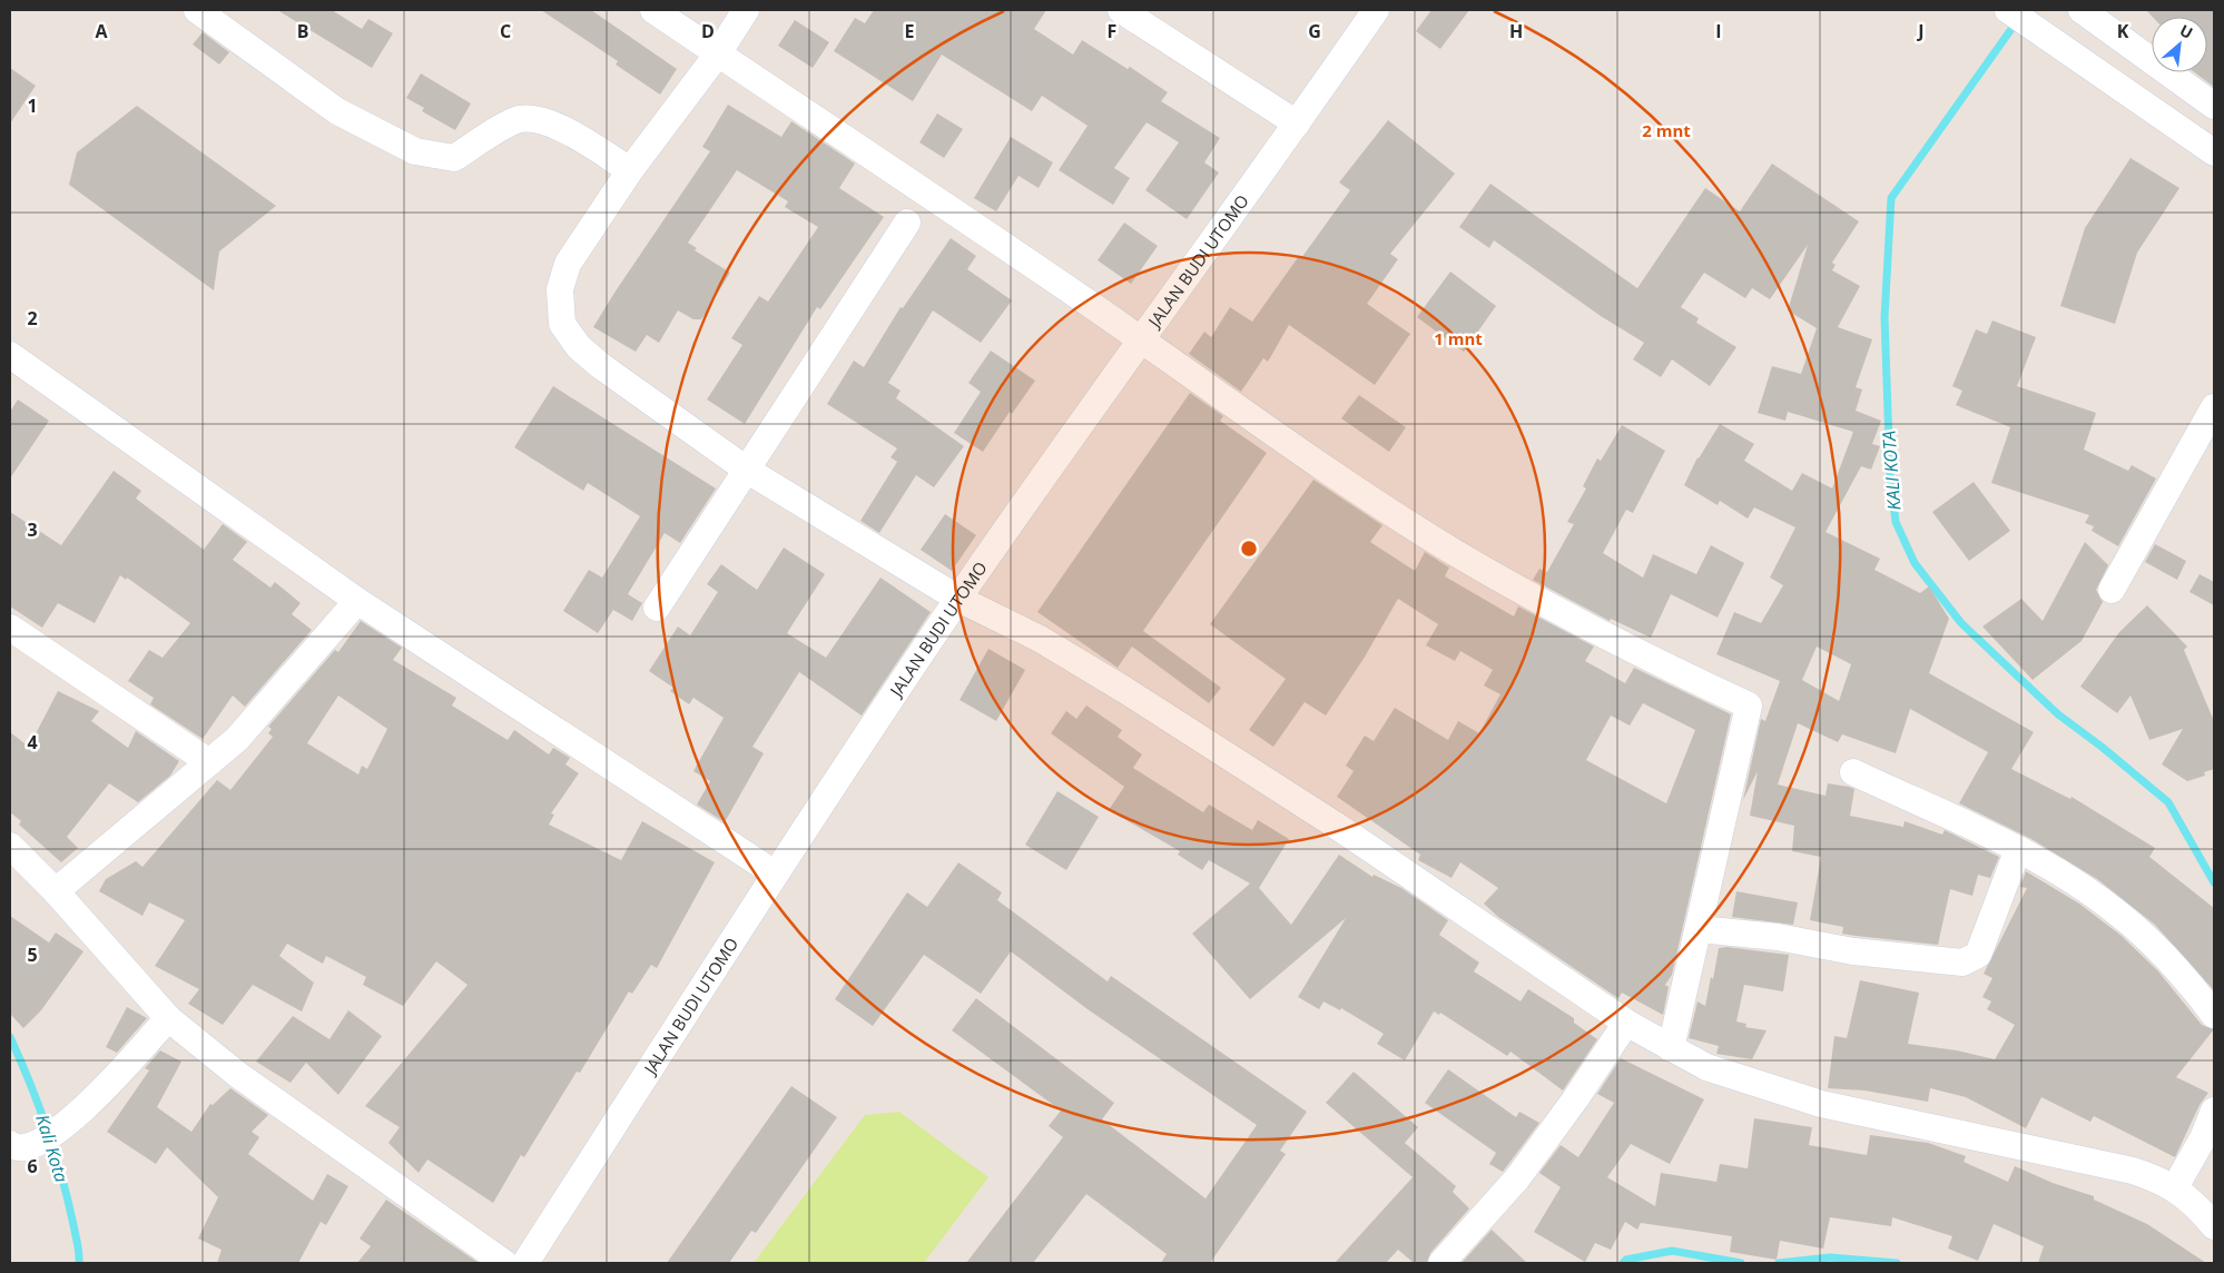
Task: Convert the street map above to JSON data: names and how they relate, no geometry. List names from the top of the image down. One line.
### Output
{"streets":{"street":["JALAN BUDI UTOMO"]},"water":["KALI KOTA","Kali Kota"],"north":"top right","grid":{"columns":["A","B","C","D","E","F","G","H","I","J","K"],"rows":["1","2","3","4","5","6"]},"rings":["2 mnt","1 mnt"]}
